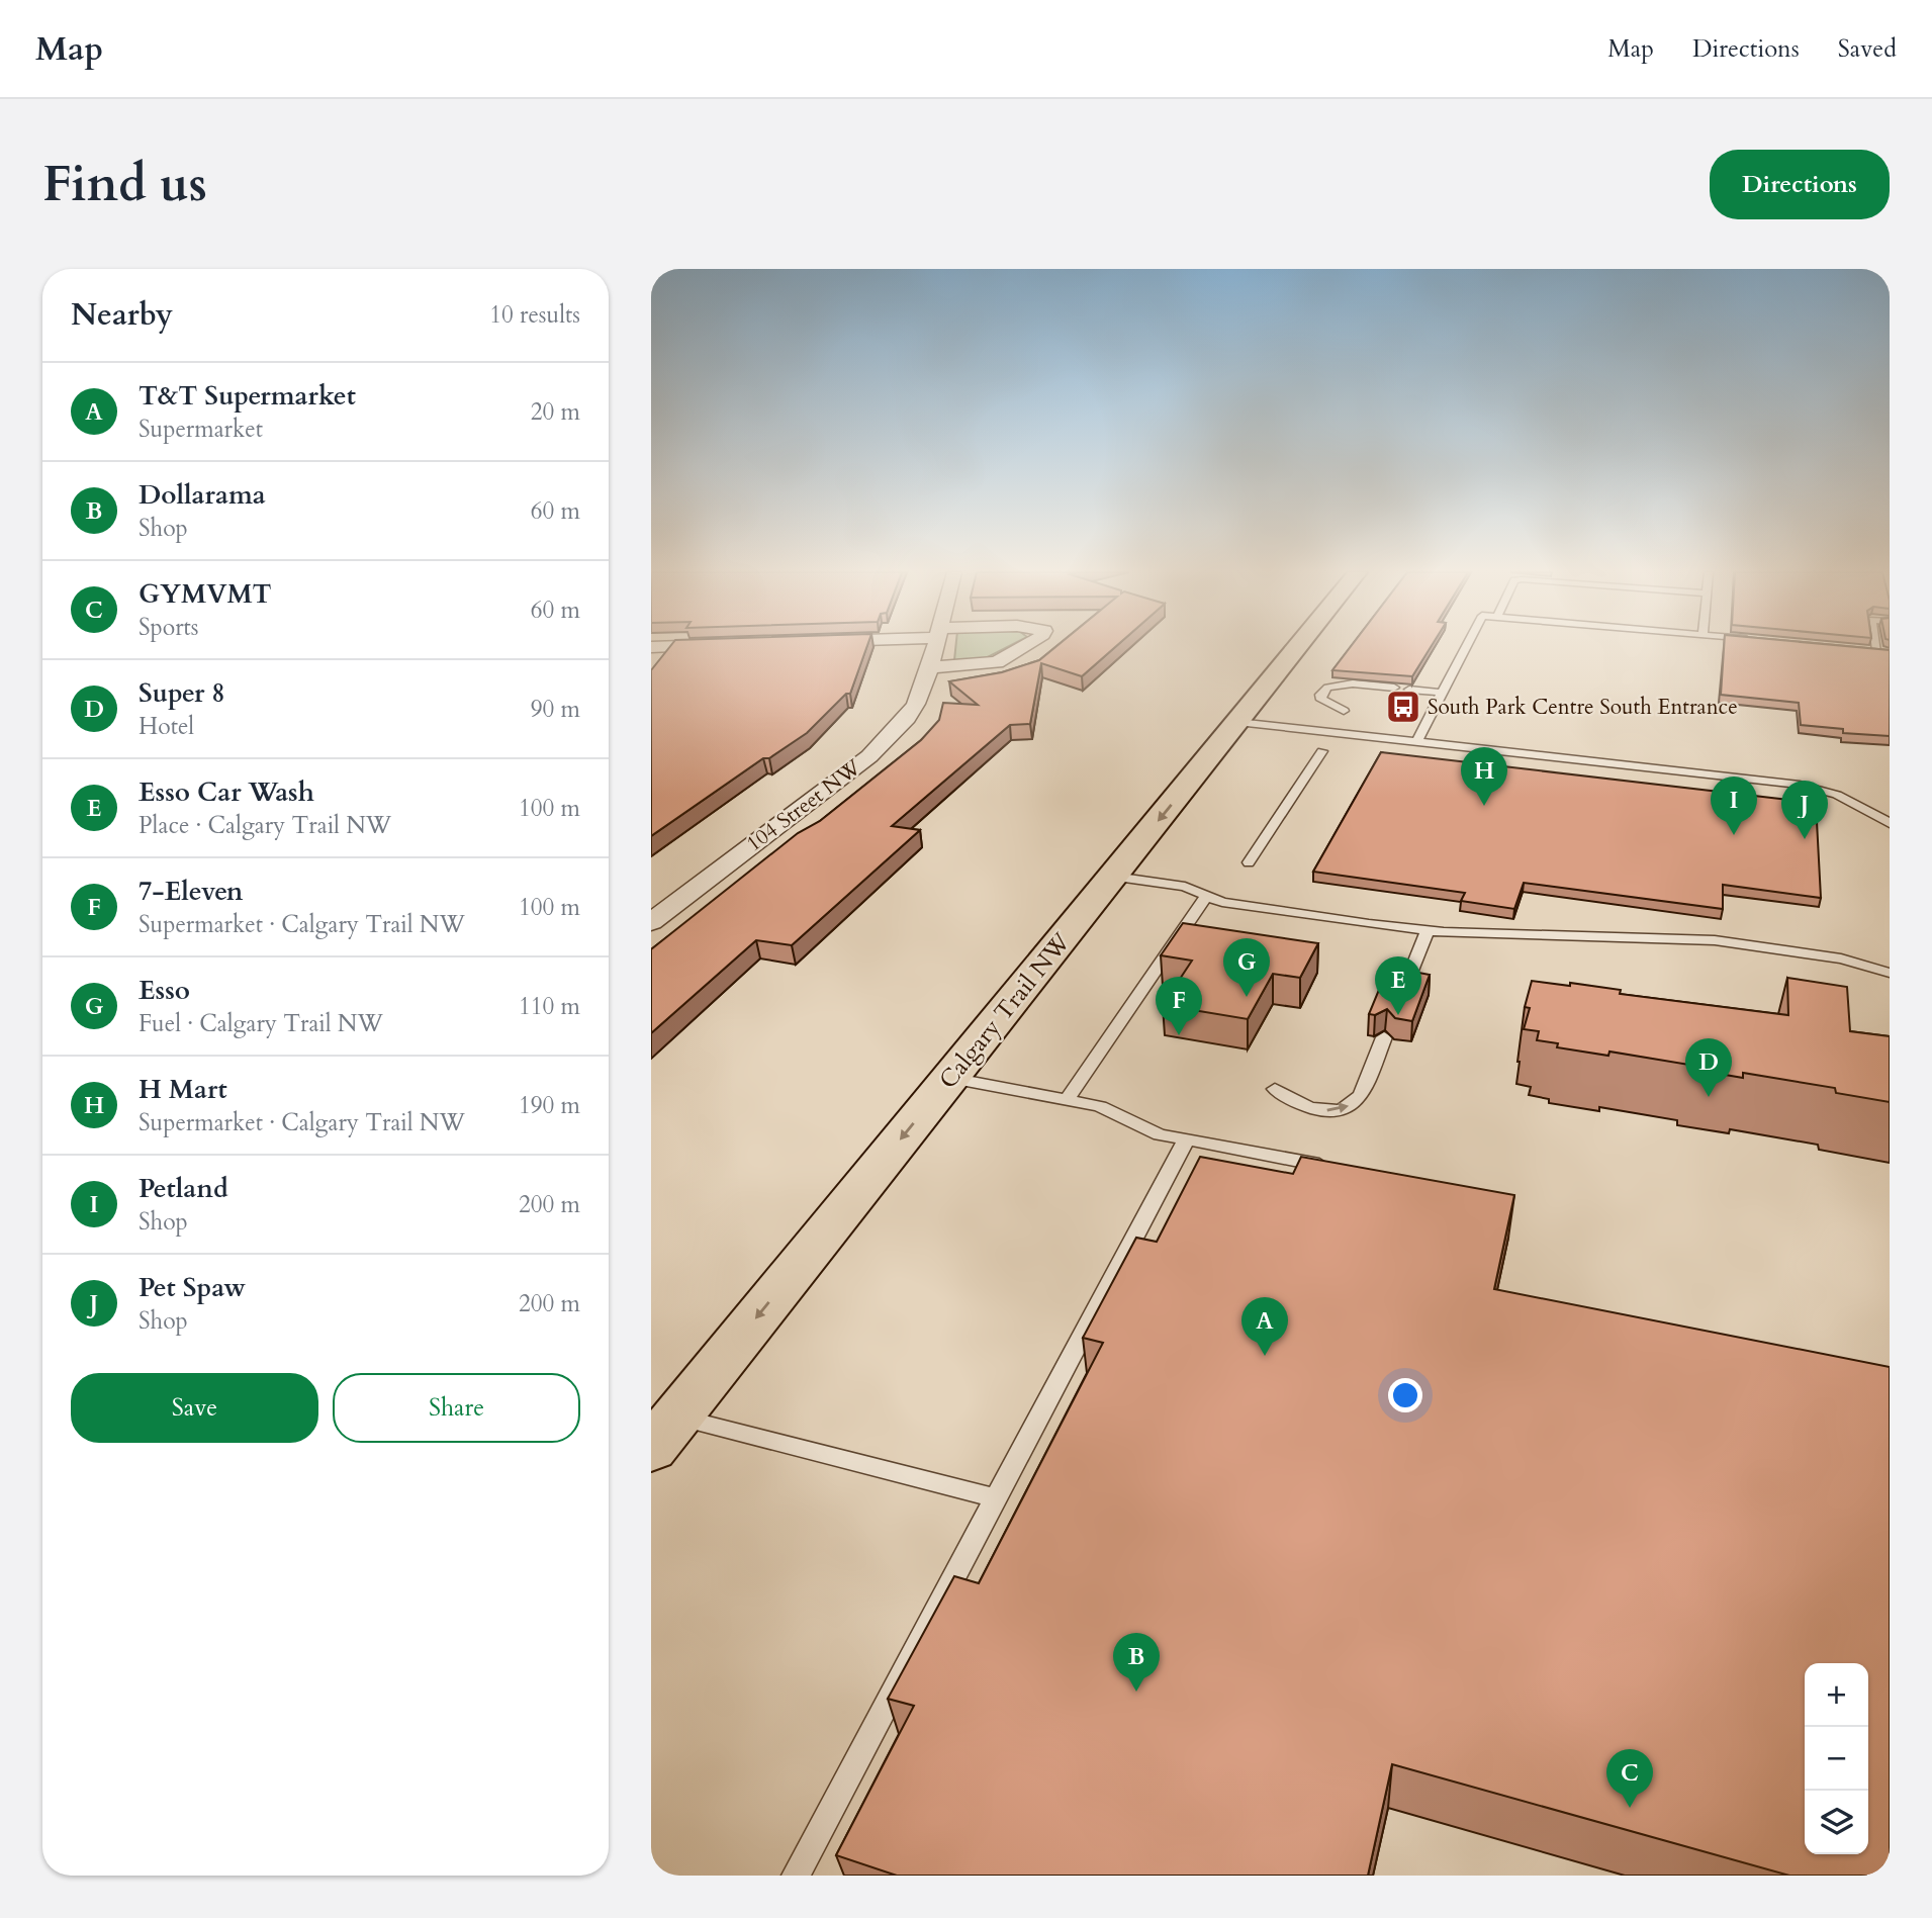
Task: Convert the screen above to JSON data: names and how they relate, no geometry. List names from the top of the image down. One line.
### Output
{"streets":{"highway":["Calgary Trail NW"],"street":["104 Street NW"]},"one_way":["Calgary Trail NW"],"places":{"bus stop":["South Park Centre South Entrance"]},"page":{"header":"Map","nav":["Map","Directions","Saved"],"buttons":["Directions",["Save","Share"]],"title":"Find us","heading":["Nearby","10 results"],"list":[{"mark":"A","name":"T&T Supermarket","note":"Supermarket","value":"20 m"},{"mark":"B","name":"Dollarama","note":"Shop","value":"60 m"},{"mark":"C","name":"GYMVMT","note":"Sports","value":"60 m"},{"mark":"D","name":"Super 8","note":"Hotel","value":"90 m"},{"mark":"E","name":"Esso Car Wash","note":"Place · Calgary Trail NW","value":"100 m"},{"mark":"F","name":"7-Eleven","note":"Supermarket · Calgary Trail NW","value":"100 m"},{"mark":"G","name":"Esso","note":"Fuel · Calgary Trail NW","value":"110 m"},{"mark":"H","name":"H Mart","note":"Supermarket · Calgary Trail NW","value":"190 m"},{"mark":"I","name":"Petland","note":"Shop","value":"200 m"},{"mark":"J","name":"Pet Spaw","note":"Shop","value":"200 m"}],"pins":["H","I","J","G","E","F","D","A","B","C"],"map_buttons":["+","−"]}}
